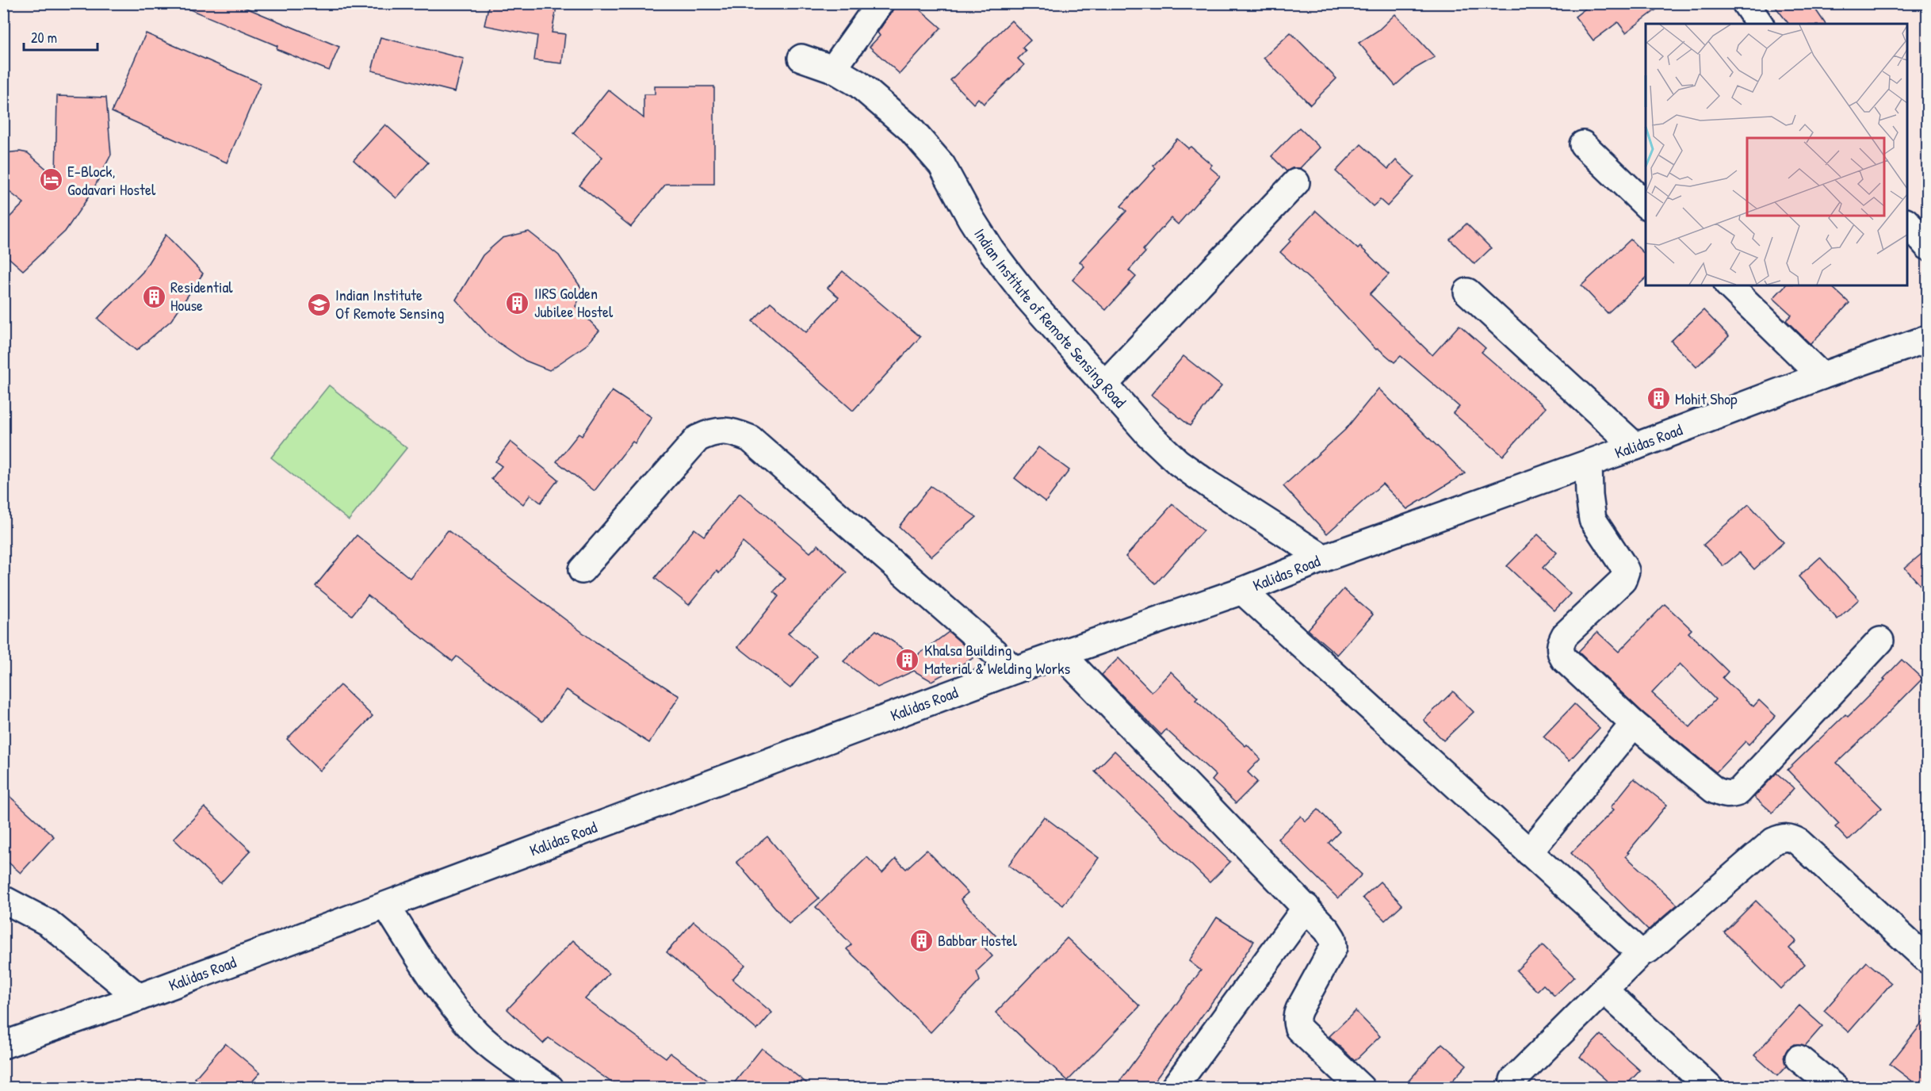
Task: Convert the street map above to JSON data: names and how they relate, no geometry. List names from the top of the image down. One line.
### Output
{"streets":{"street":["Indian Institute of Remote Sensing Road","Kalidas Road"]},"crossings":[["Indian Institute of Remote Sensing Road","Kalidas Road"]],"places":{"hotel":["E-Block, Godavari Hostel"],"building":["Residential House","IIRS Golden Jubilee Hostel","Mohit Shop","Khalsa Building Material & Welding Works","Babbar Hostel"],"school or university":["Indian Institute Of Remote Sensing"]},"scale_bar":"20 m"}
